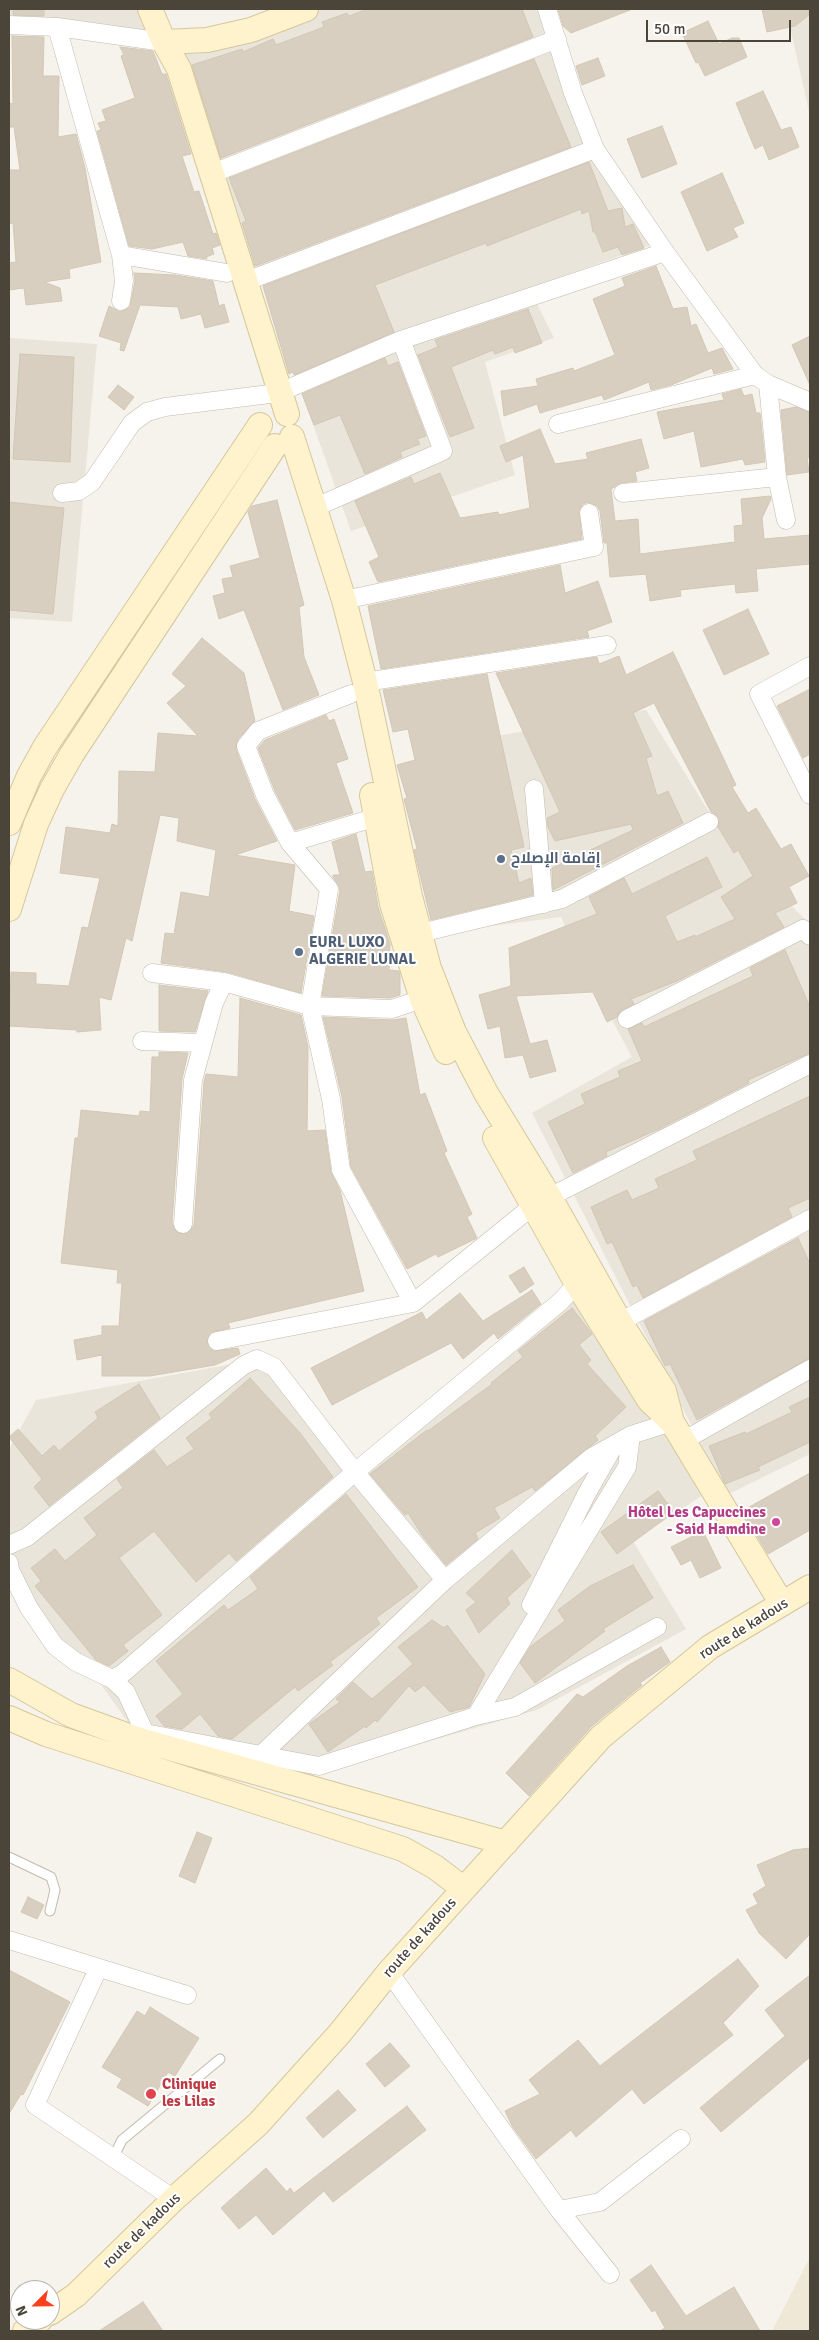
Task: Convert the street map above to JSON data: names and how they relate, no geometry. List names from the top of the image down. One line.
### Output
{"streets":{"street":["route de kadous"]},"places":["إقامة الإصلاح","EURL LUXO ALGERIE LUNAL","Hôtel Les Capuccines - Said Hamdine","Clinique les Lilas"],"scale_bar":"50 m","north":"bottom left"}
